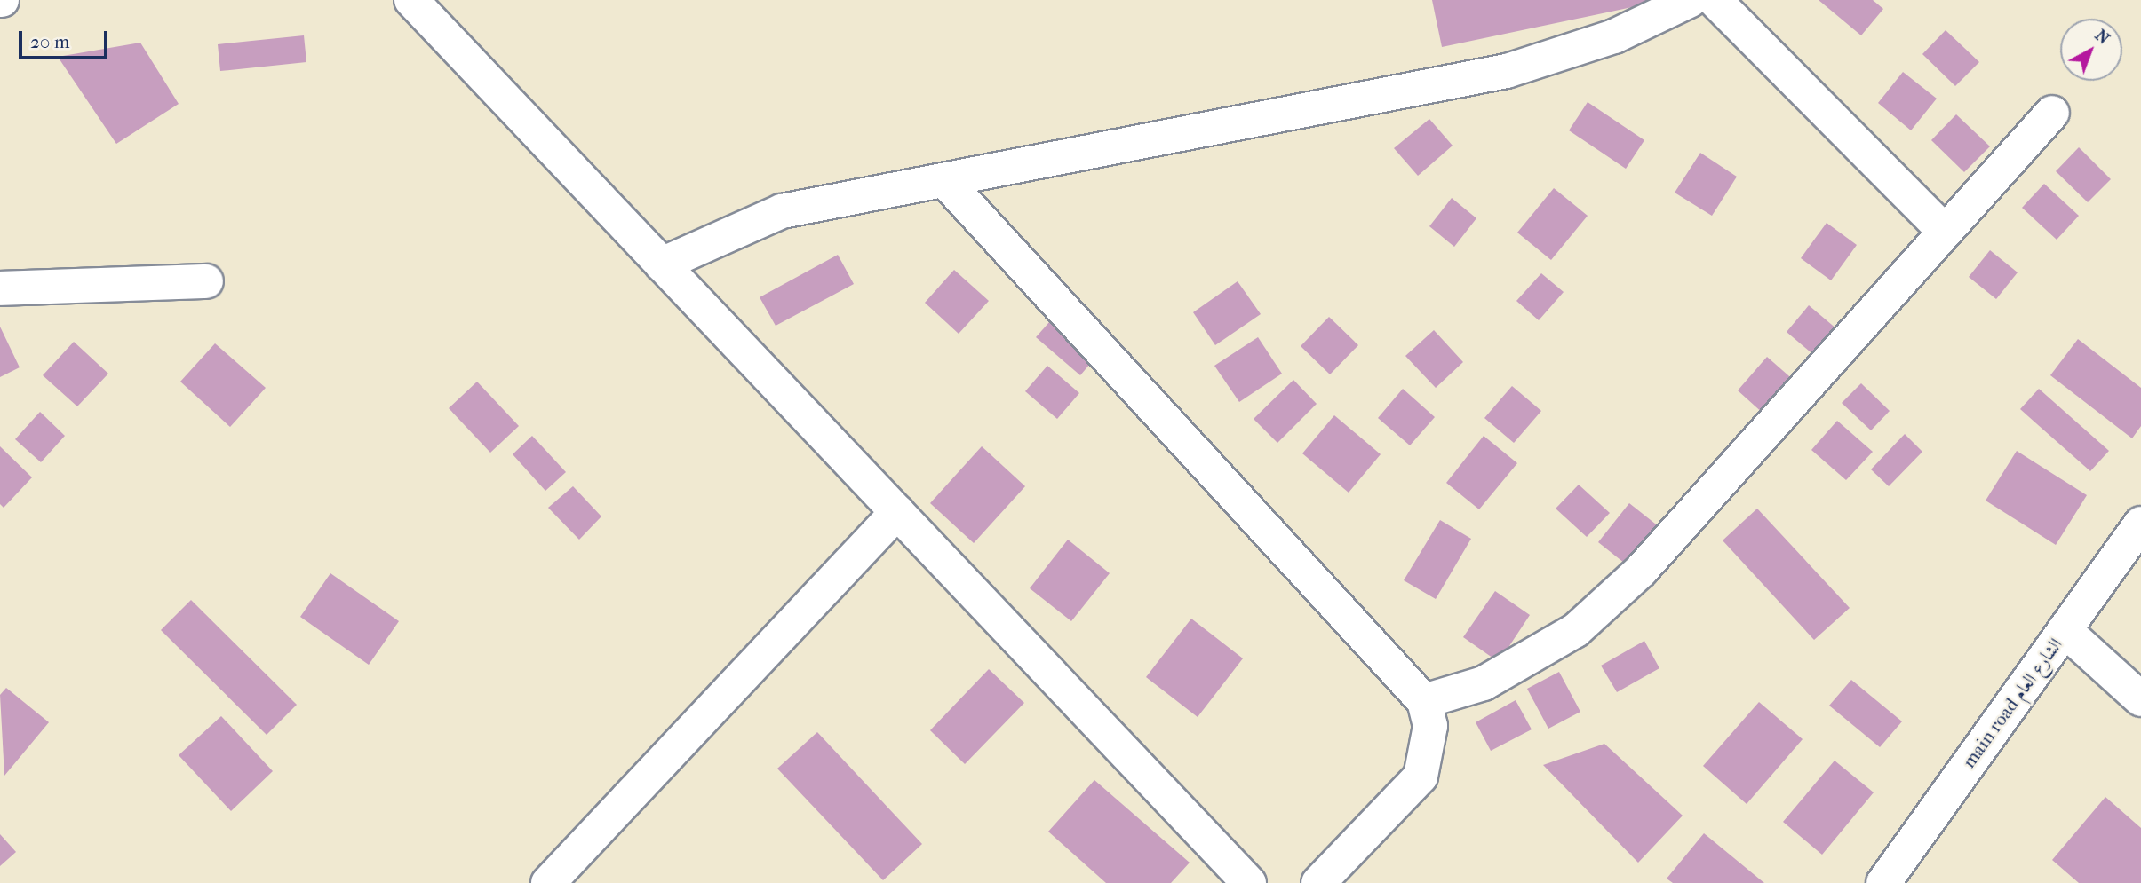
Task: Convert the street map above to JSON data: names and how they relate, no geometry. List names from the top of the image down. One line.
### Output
{"streets":{"main road":["main road الشارع العام"]},"scale_bar":"20 m","north":"top right"}
